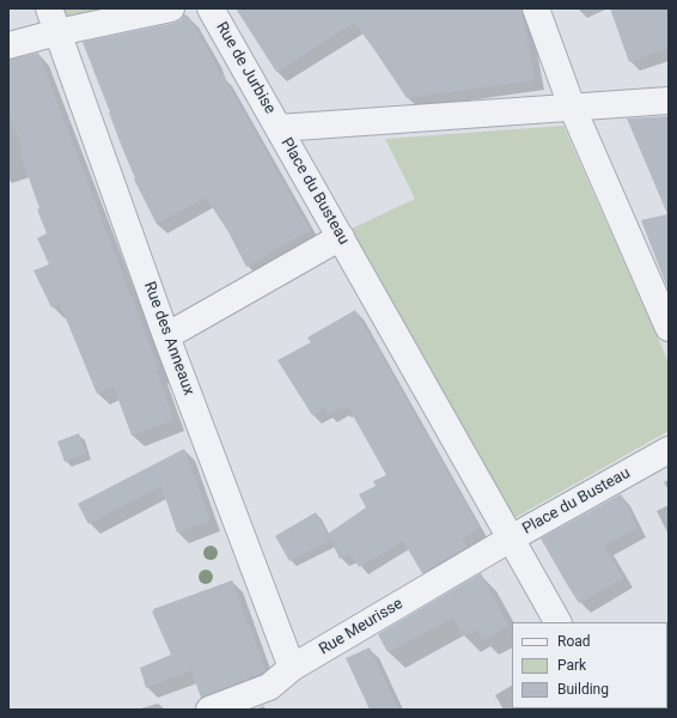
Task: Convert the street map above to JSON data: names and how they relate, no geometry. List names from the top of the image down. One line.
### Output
{"streets":{"street":["Rue de Jurbise","Place du Busteau","Rue des Anneaux","Rue Meurisse"]},"crossings":[["Rue de Jurbise","Place du Busteau"],["Place du Busteau","Rue Meurisse"],["Rue des Anneaux","Rue Meurisse"]],"legend":["Road","Park","Building"]}
